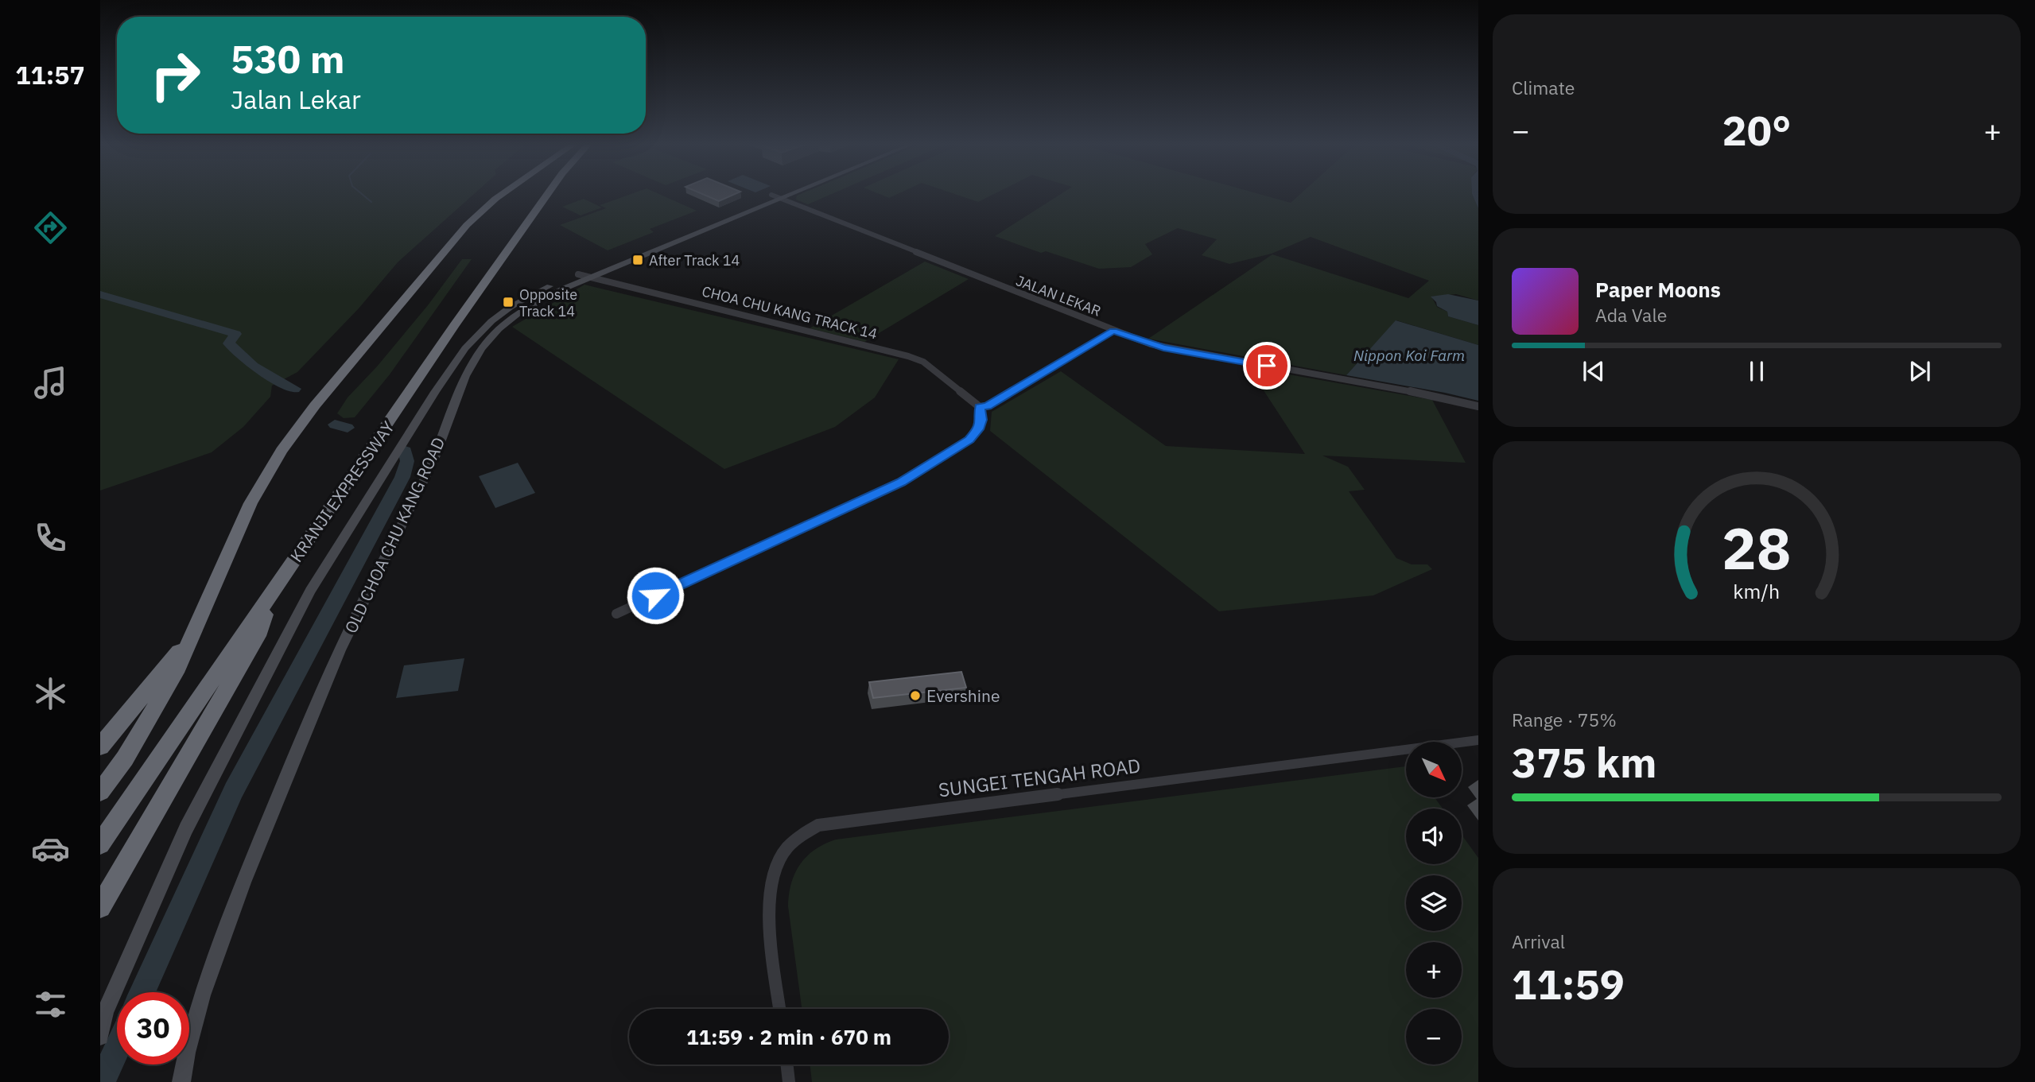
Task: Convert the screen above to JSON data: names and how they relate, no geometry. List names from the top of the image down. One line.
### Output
{"streets":{"highway":["KRANJI EXPRESSWAY"],"main road":["OLD CHOA CHU KANG ROAD"],"street":["JALAN LEKAR","CHOA CHU KANG TRACK 14","SUNGEI TENGAH ROAD"]},"crossings":[["JALAN LEKAR","OLD CHOA CHU KANG ROAD"],["CHOA CHU KANG TRACK 14","OLD CHOA CHU KANG ROAD"]],"water":["Nippon Koi Farm"],"places":{"transit":["After Track 14","Opposite Track 14"],"other":["Evershine"]},"north":"bottom right","page":{"tabs":"11:57","tile":["Climate",["Range · 75%","375 km"],["Arrival","11:59"]],"turn":["530 m","Jalan Lekar"],"heat":["−","20°","+"],"song":["Paper Moons","Ada Vale"],"map_buttons":["+","−"],"limit":"30","trip":"11:59 · 2 min · 670 m","gauge":["28","km/h"]}}
